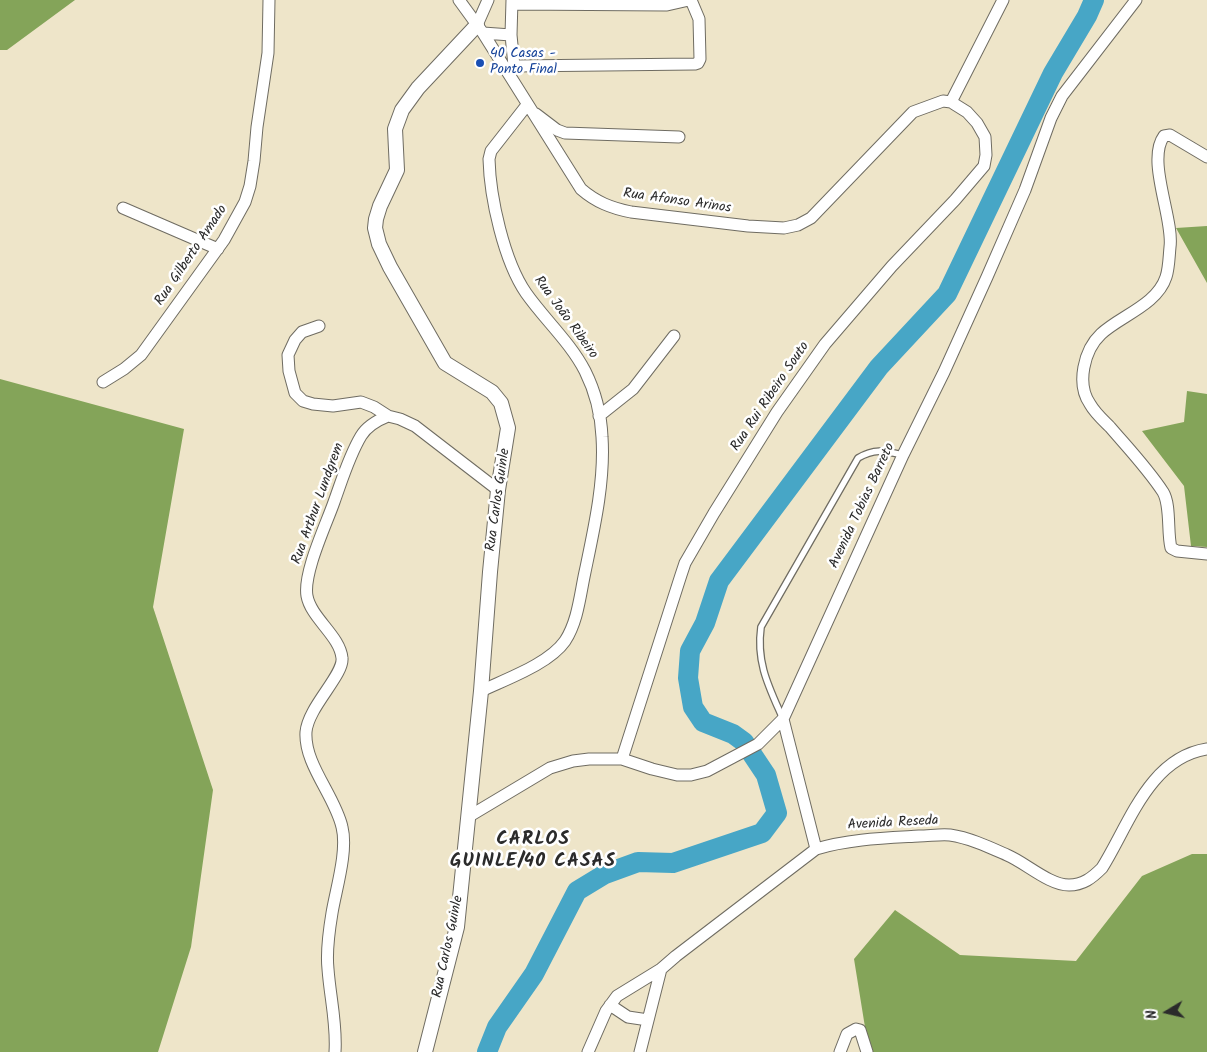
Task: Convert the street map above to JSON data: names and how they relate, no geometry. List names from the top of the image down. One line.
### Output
{"streets":{"street":["Rua Afonso Arinos","Rua Gilberto Amado","Rua João Ribeiro","Rua Rui Ribeiro Souto","Rua Carlos Guinle","Rua Arthur Lundgrem","Avenida Tobias Barreto","Avenida Reseda"]},"crossings":[["Rua Afonso Arinos","Rua João Ribeiro"],["Rua Afonso Arinos","Rua Rui Ribeiro Souto"],["Rua Afonso Arinos","Rua Carlos Guinle"],["Rua João Ribeiro","Rua Carlos Guinle"],["Rua Rui Ribeiro Souto","Avenida Tobias Barreto"],["Rua Carlos Guinle","Avenida Tobias Barreto"]],"districts":["CARLOS GUINLE/40 CASAS"],"places":["40 Casas - Ponto Final"],"north":"left"}
